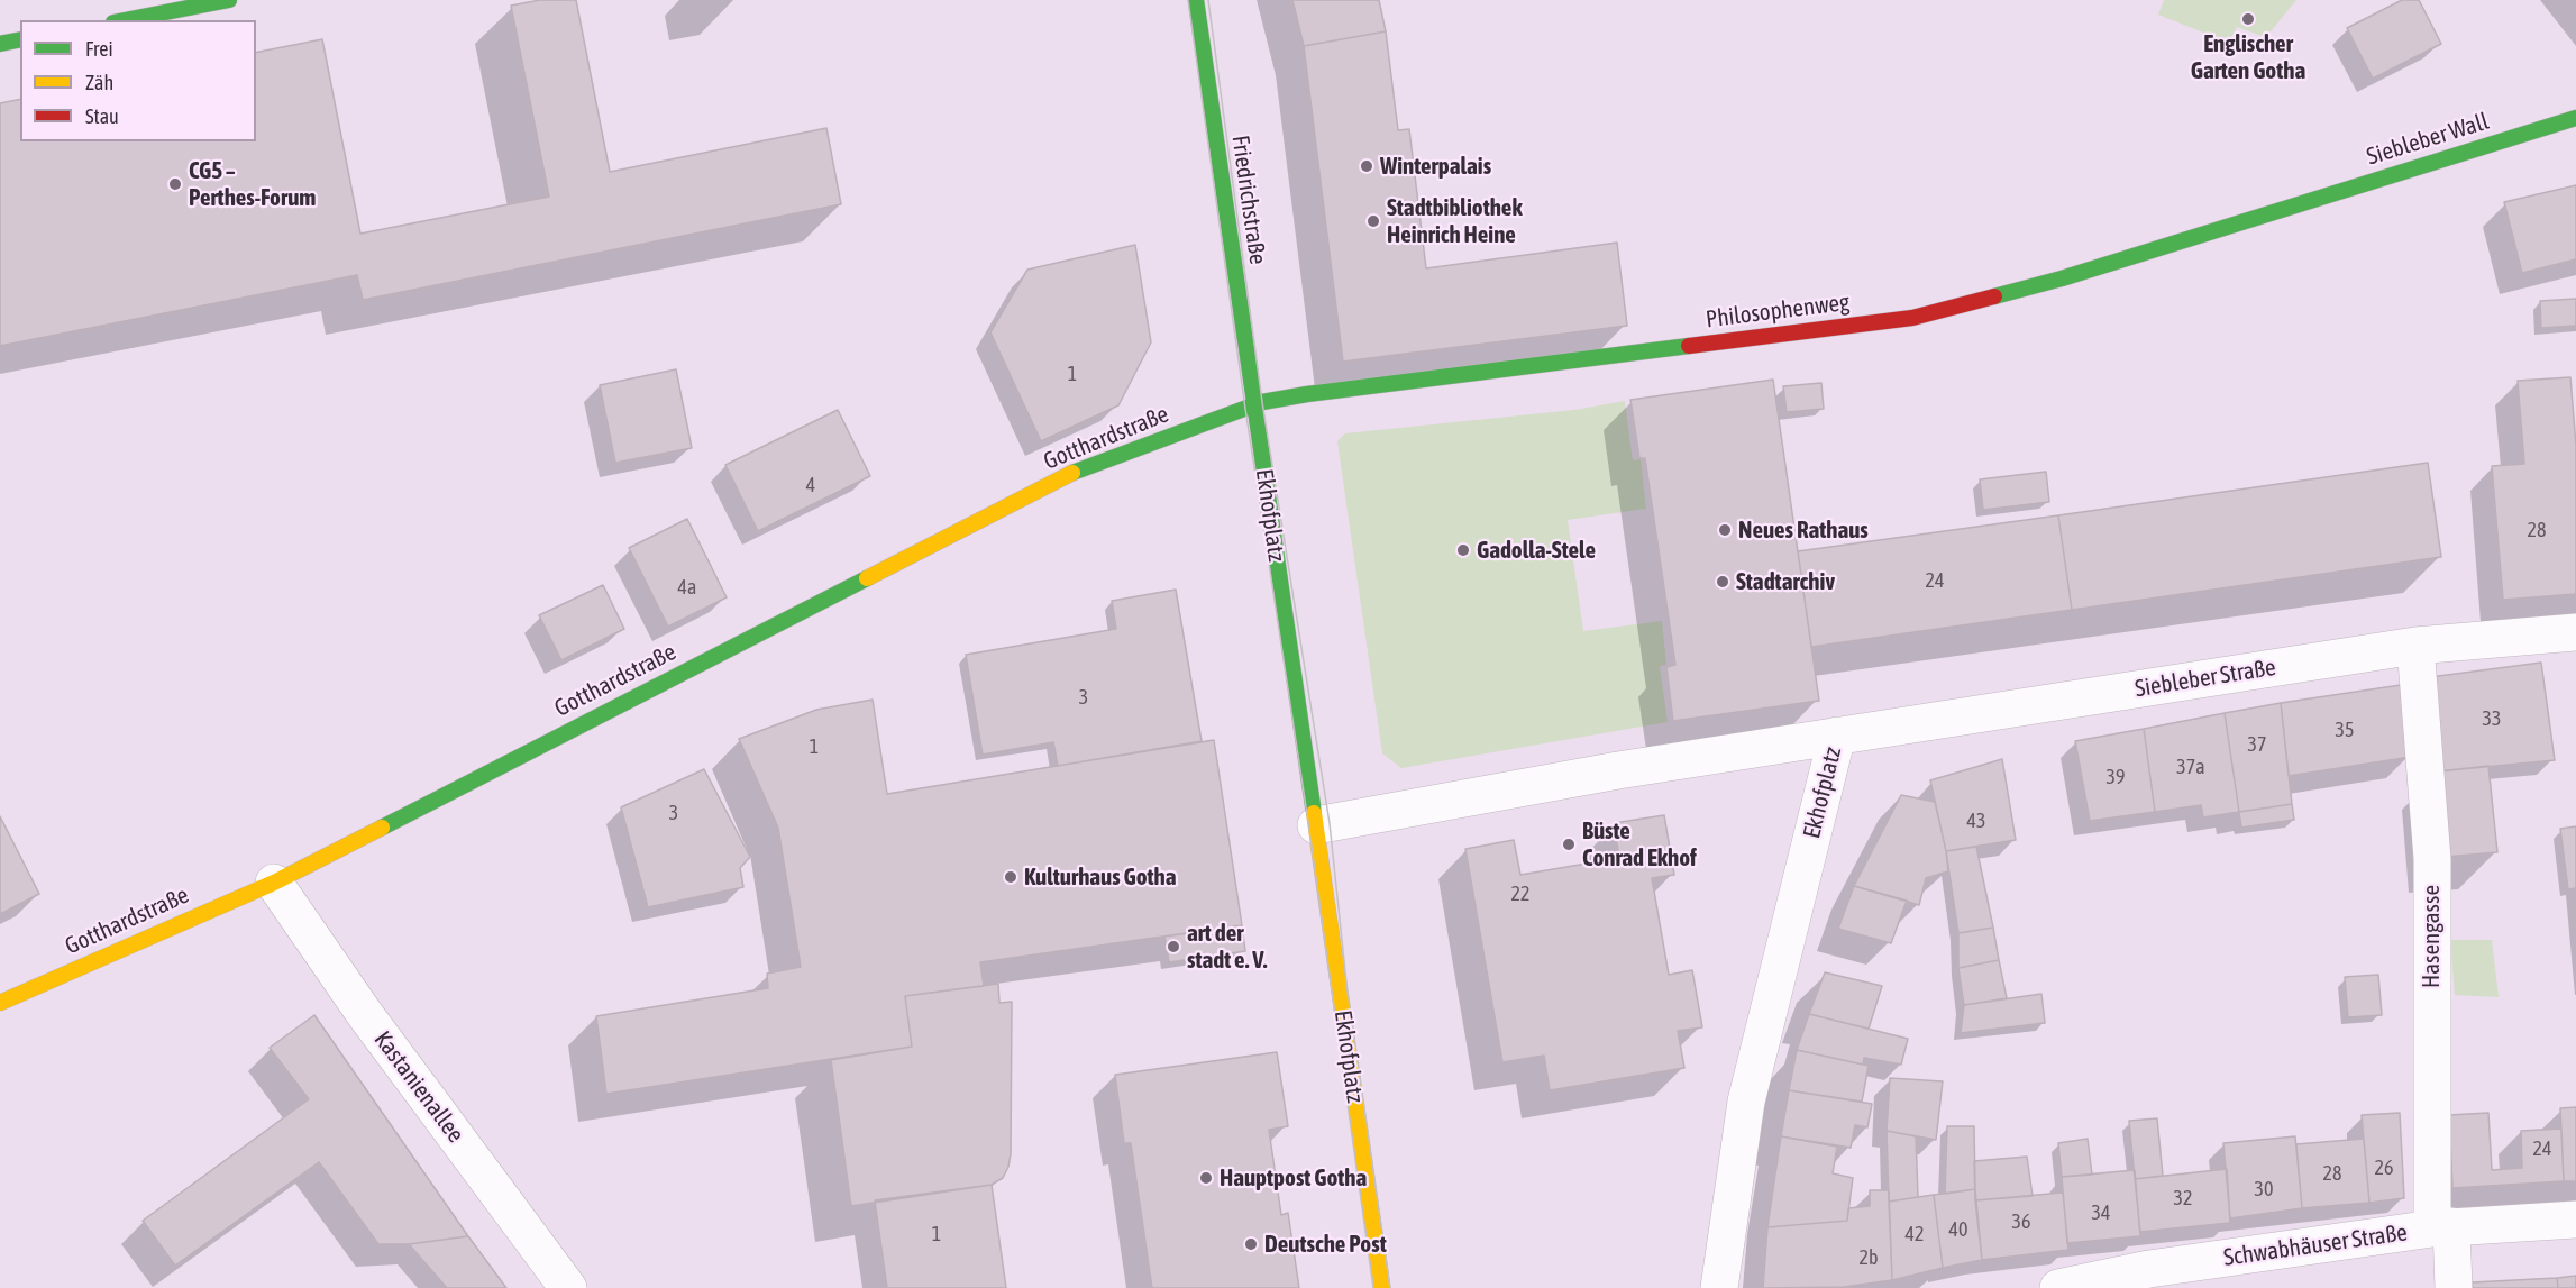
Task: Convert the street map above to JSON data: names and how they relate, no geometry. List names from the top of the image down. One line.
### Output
{"streets":{"street":["Siebleber Wall","Friedrichstraße","Philosophenweg","Gotthardstraße","Ekhofplatz","Siebleber Straße","Hasengasse","Kastanienallee","Schwabhäuser Straße"]},"crossings":[["Siebleber Wall","Philosophenweg"],["Friedrichstraße","Philosophenweg"],["Friedrichstraße","Gotthardstraße"],["Friedrichstraße","Ekhofplatz"],["Philosophenweg","Gotthardstraße"],["Philosophenweg","Ekhofplatz"],["Gotthardstraße","Ekhofplatz"],["Gotthardstraße","Kastanienallee"],["Ekhofplatz","Siebleber Straße"],["Siebleber Straße","Hasengasse"],["Hasengasse","Schwabhäuser Straße"]],"places":["Englischer Garten Gotha","Winterpalais","CG5 – Perthes-Forum","Stadtbibliothek Heinrich Heine","Neues Rathaus","Gadolla-Stele","Stadtarchiv","Büste Conrad Ekhof","Kulturhaus Gotha","art der stadt e. V.","Hauptpost Gotha","Deutsche Post"],"house_numbers":["1","4","28","24","4a","3","33","35","37","1","37a","39","3","43","22","24","26","28","30","32","34","36","40","1","42","2b"],"legend":["Frei","Zäh","Stau"]}
